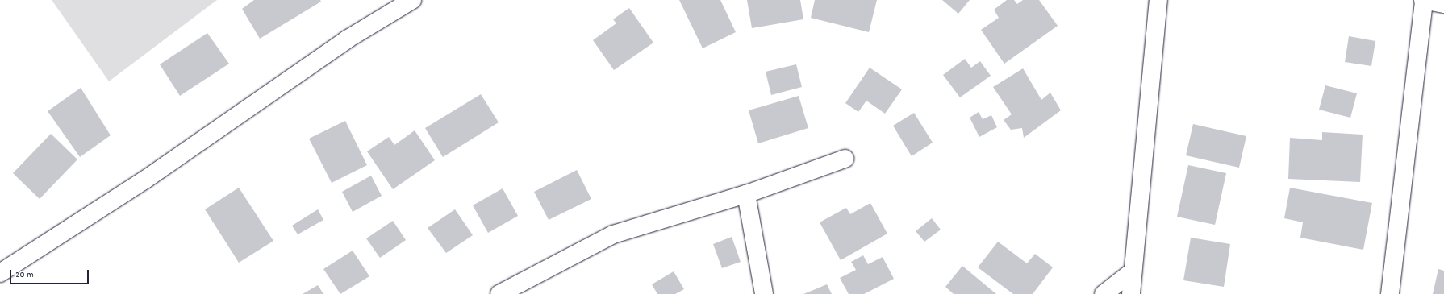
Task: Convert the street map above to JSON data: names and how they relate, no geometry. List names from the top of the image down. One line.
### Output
{"scale_bar":"20 m"}
